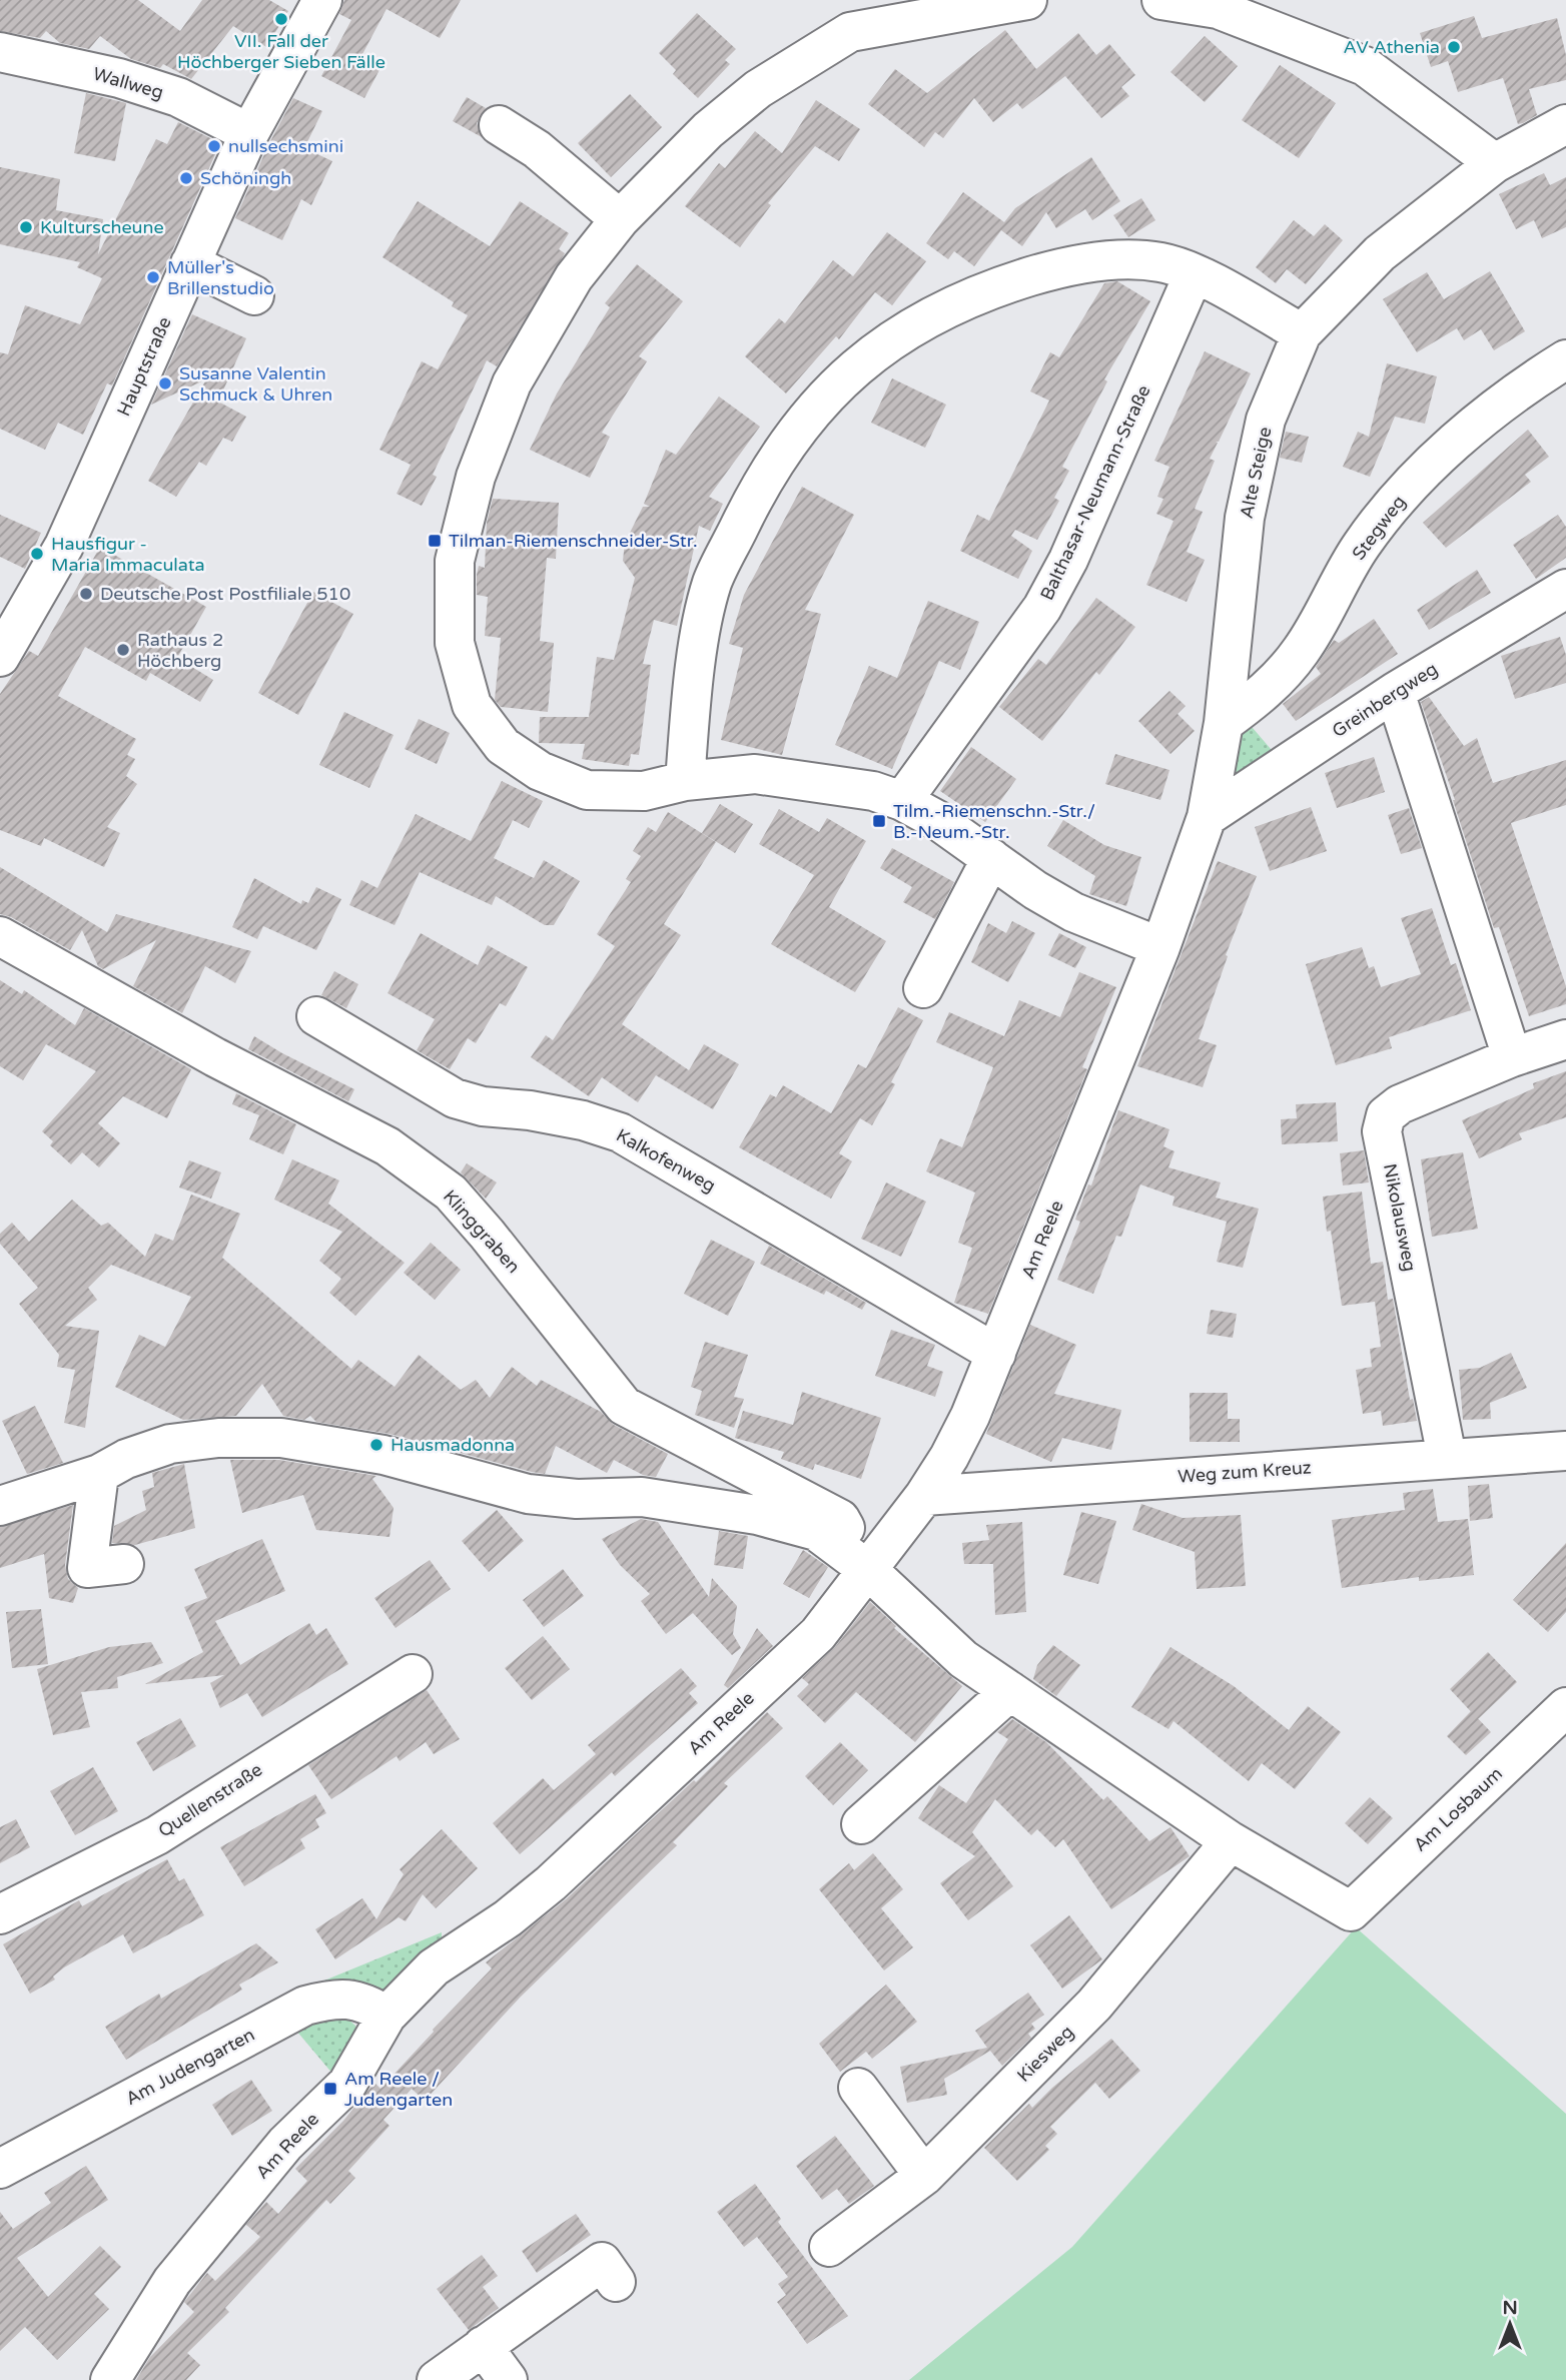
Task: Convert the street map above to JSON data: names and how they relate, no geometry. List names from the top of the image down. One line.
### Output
{"streets":{"street":["Wallweg","Hauptstraße","Alte Steige","Balthasar-Neumann-Straße","Stegweg","Greinbergweg","Kalkofenweg","Nikolausweg","Klinggraben","Am Reele","Weg zum Kreuz","Quellenstraße","Am Losbaum","Kiesweg","Am Judengarten"]},"crossings":[["Wallweg","Hauptstraße"],["Alte Steige","Stegweg"],["Alte Steige","Greinbergweg"],["Alte Steige","Am Reele"],["Kalkofenweg","Am Reele"],["Nikolausweg","Weg zum Kreuz"],["Klinggraben","Am Reele"],["Am Reele","Weg zum Kreuz"],["Am Reele","Am Judengarten"],["Am Losbaum","Kiesweg"]],"places":{"other":["VII. Fall der Höchberger Sieben Fälle","AV Athenia","nullsechsmini","Schöningh","Kulturscheune","Müller's Brillenstudio","Susanne Valentin Schmuck & Uhren","Hausfigur - Maria Immaculata","Deutsche Post Postfiliale 510","Rathaus 2 Höchberg","Hausmadonna"],"transit":["Tilman-Riemenschneider-Str.","Tilm.-Riemenschn.-Str./ B.-Neum.-Str.","Am Reele / Judengarten"]},"north":"top"}
